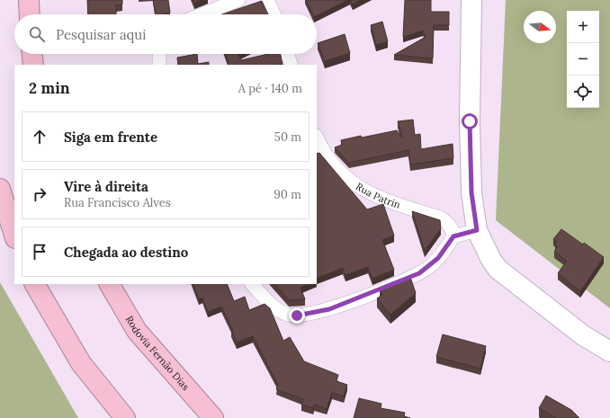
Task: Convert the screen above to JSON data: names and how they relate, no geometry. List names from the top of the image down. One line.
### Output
{"streets":{"highway":["Rodovia Fernão Dias"],"street":["Rua Patrin"]},"north":"right","page":{"map_buttons":["+","−"],"search":"Pesquisar aqui","heading":["2 min","A pé · 140 m"],"list":[["Siga em frente","50 m"],["Vire à direita","Rua Francisco Alves","90 m"],"Chegada ao destino"]}}
